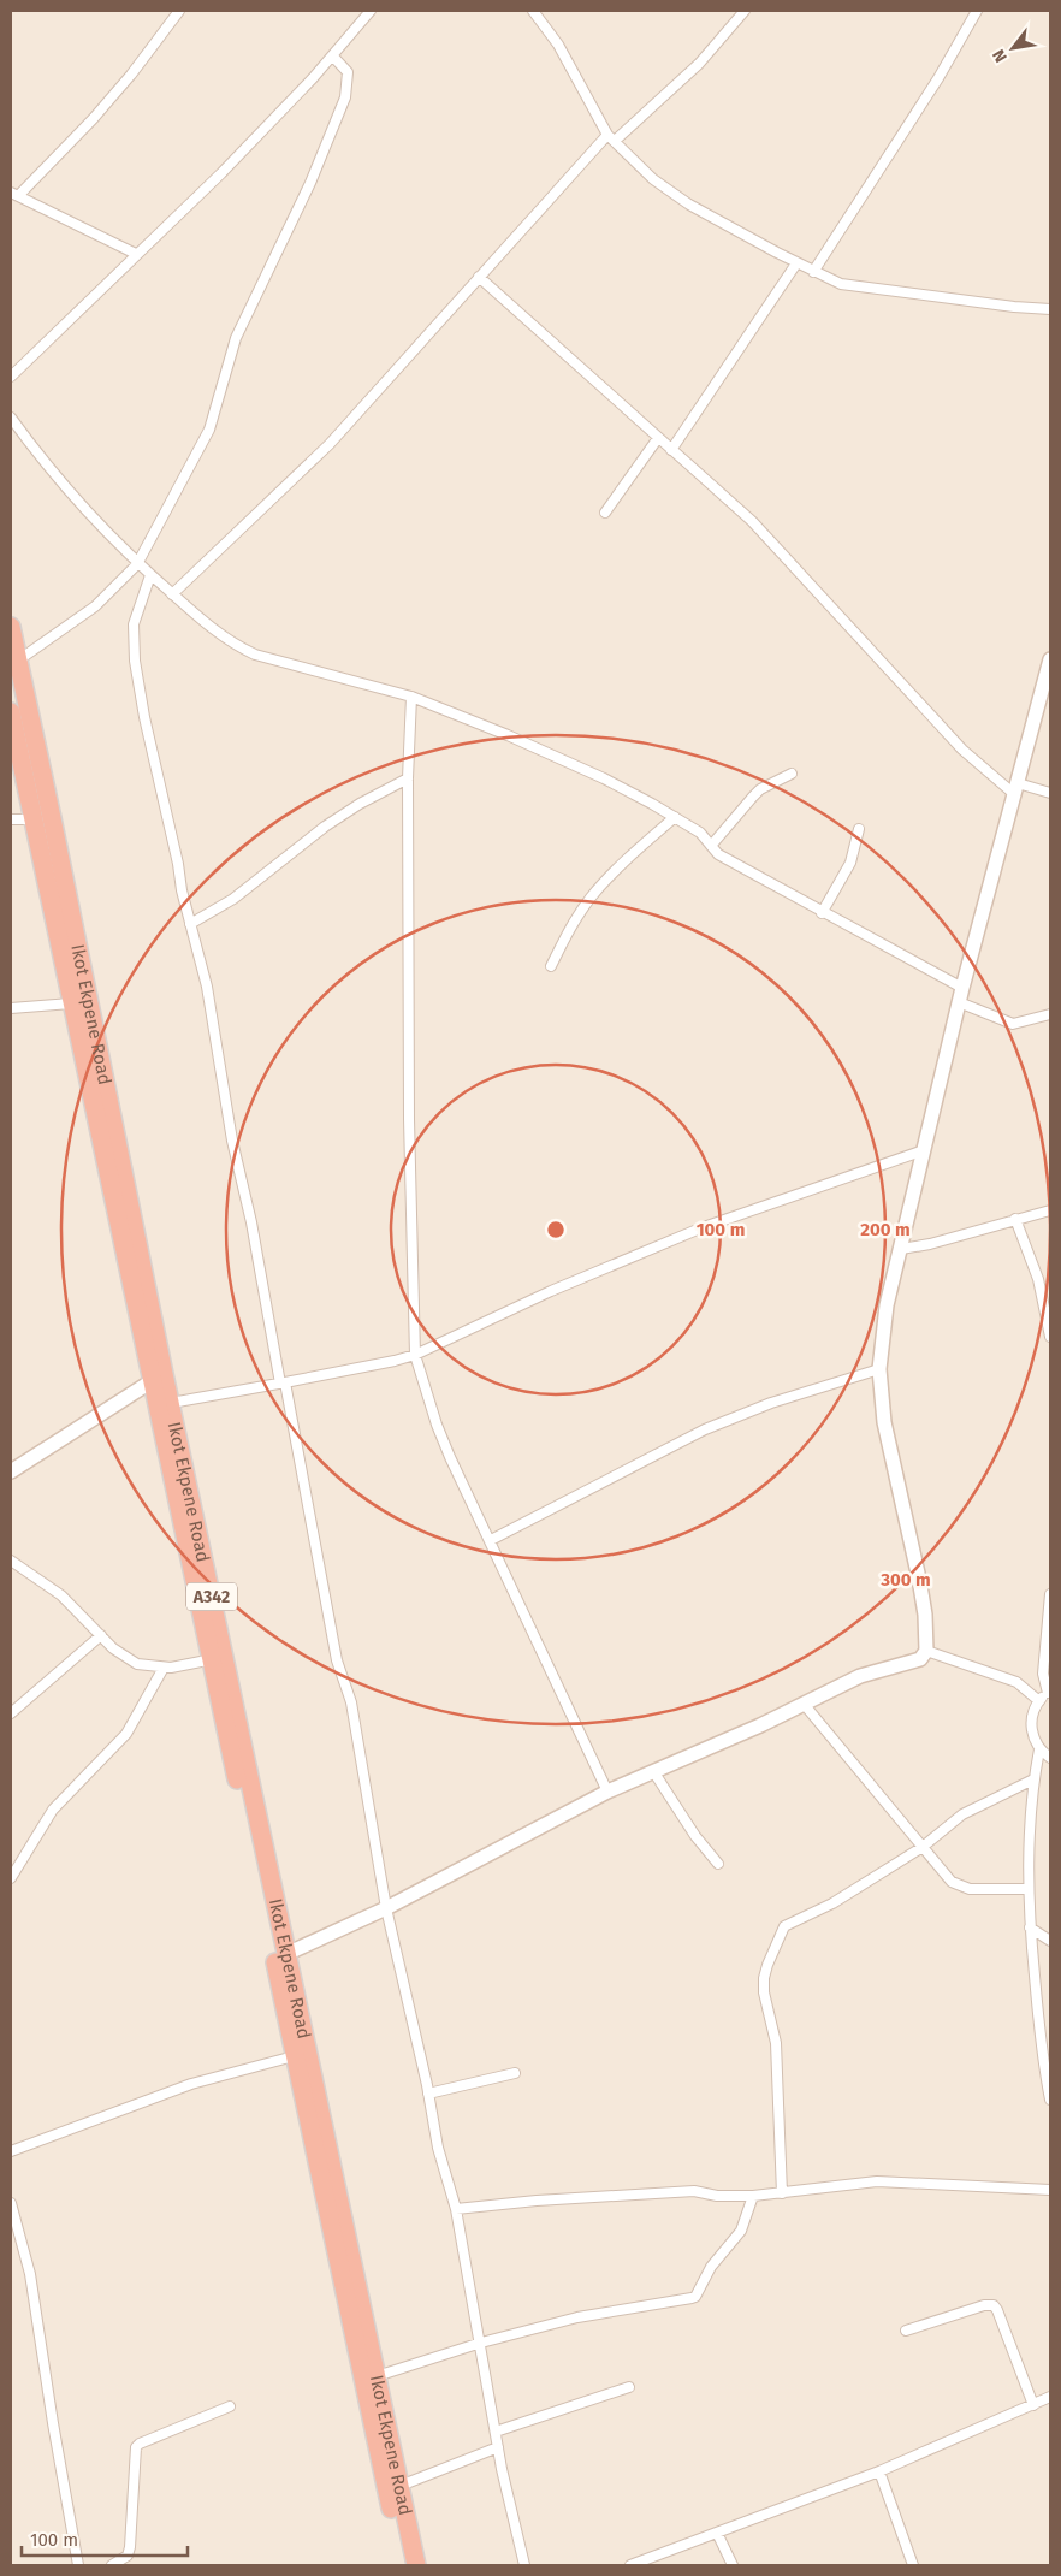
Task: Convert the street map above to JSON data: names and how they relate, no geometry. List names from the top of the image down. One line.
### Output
{"streets":{"highway":["Ikot Ekpene Road","A342"]},"scale_bar":"100 m","north":"bottom left","rings":["100 m","200 m","300 m"]}
